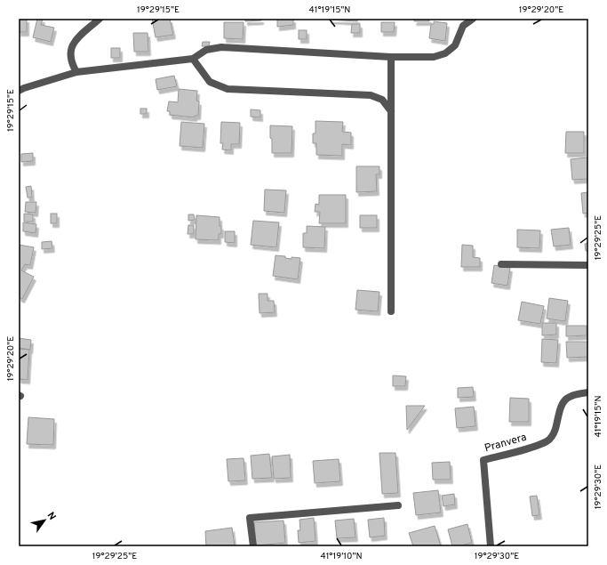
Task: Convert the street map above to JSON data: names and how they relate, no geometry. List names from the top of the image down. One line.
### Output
{"streets":{"street":["Pranvera"]},"north":"top right","coordinates":["19°29'15\"E","41°19'15\"N","19°29'20\"E","19°29'25\"E","19°29'30\"E","41°19'10\"N"]}
